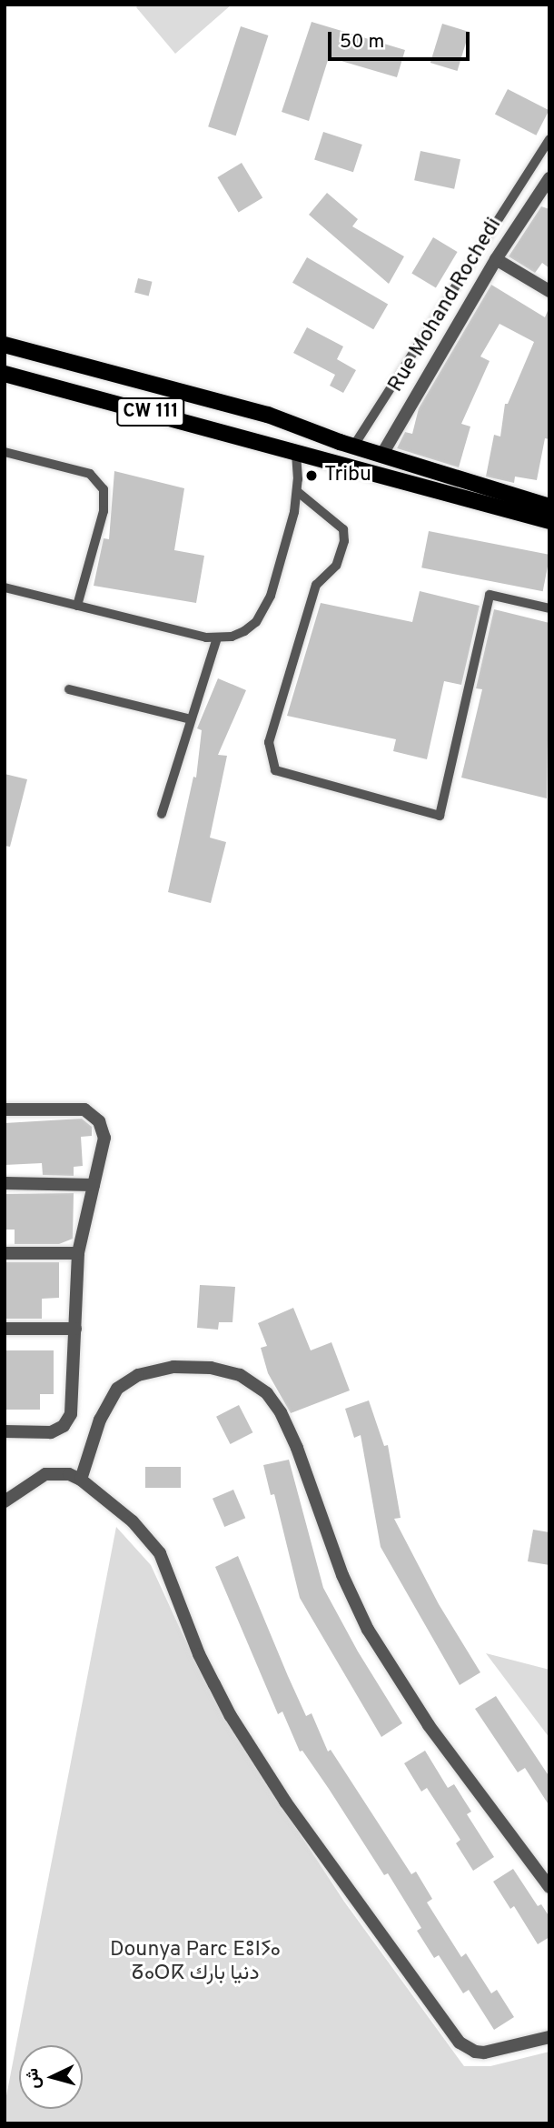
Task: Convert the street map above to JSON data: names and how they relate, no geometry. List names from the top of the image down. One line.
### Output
{"streets":{"main road":["CW 111"],"street":["Rue Mohand Rochedi"]},"parks":["Dounya Parc ⴹⵓⵏⵢⴰ ⵒⴰⵔⴽ دنيا بارك"],"places":["Tribu"],"scale_bar":"50 m","north":"left"}
